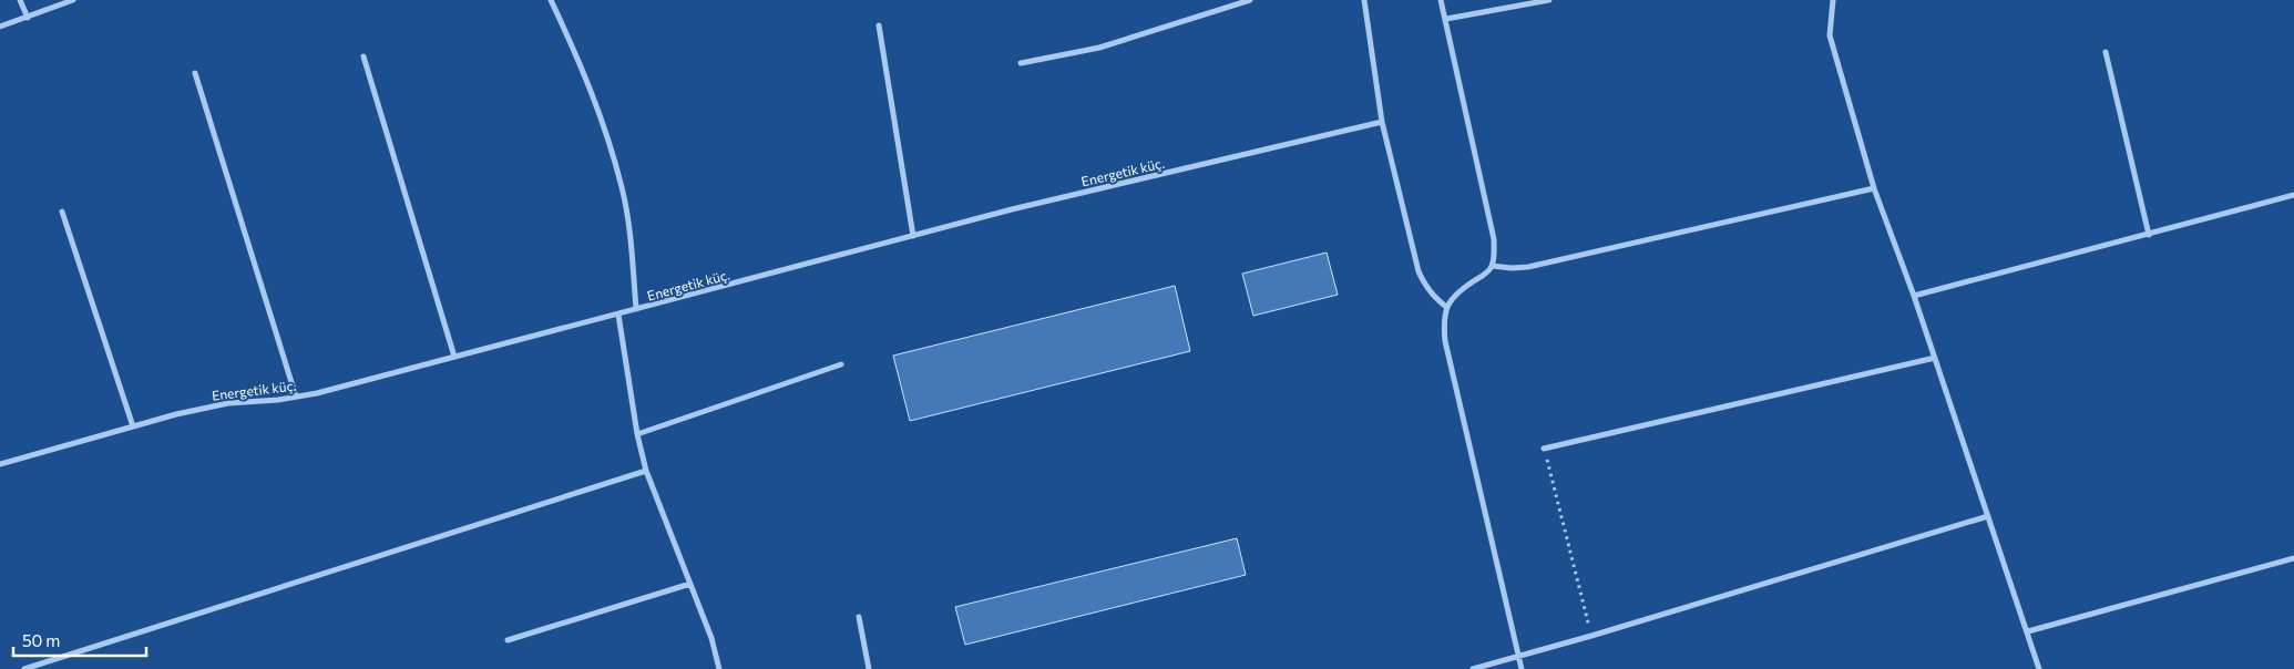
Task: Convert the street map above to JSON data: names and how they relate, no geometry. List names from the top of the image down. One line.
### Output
{"streets":{"street":["Energetik küç."]},"scale_bar":"50 m"}
